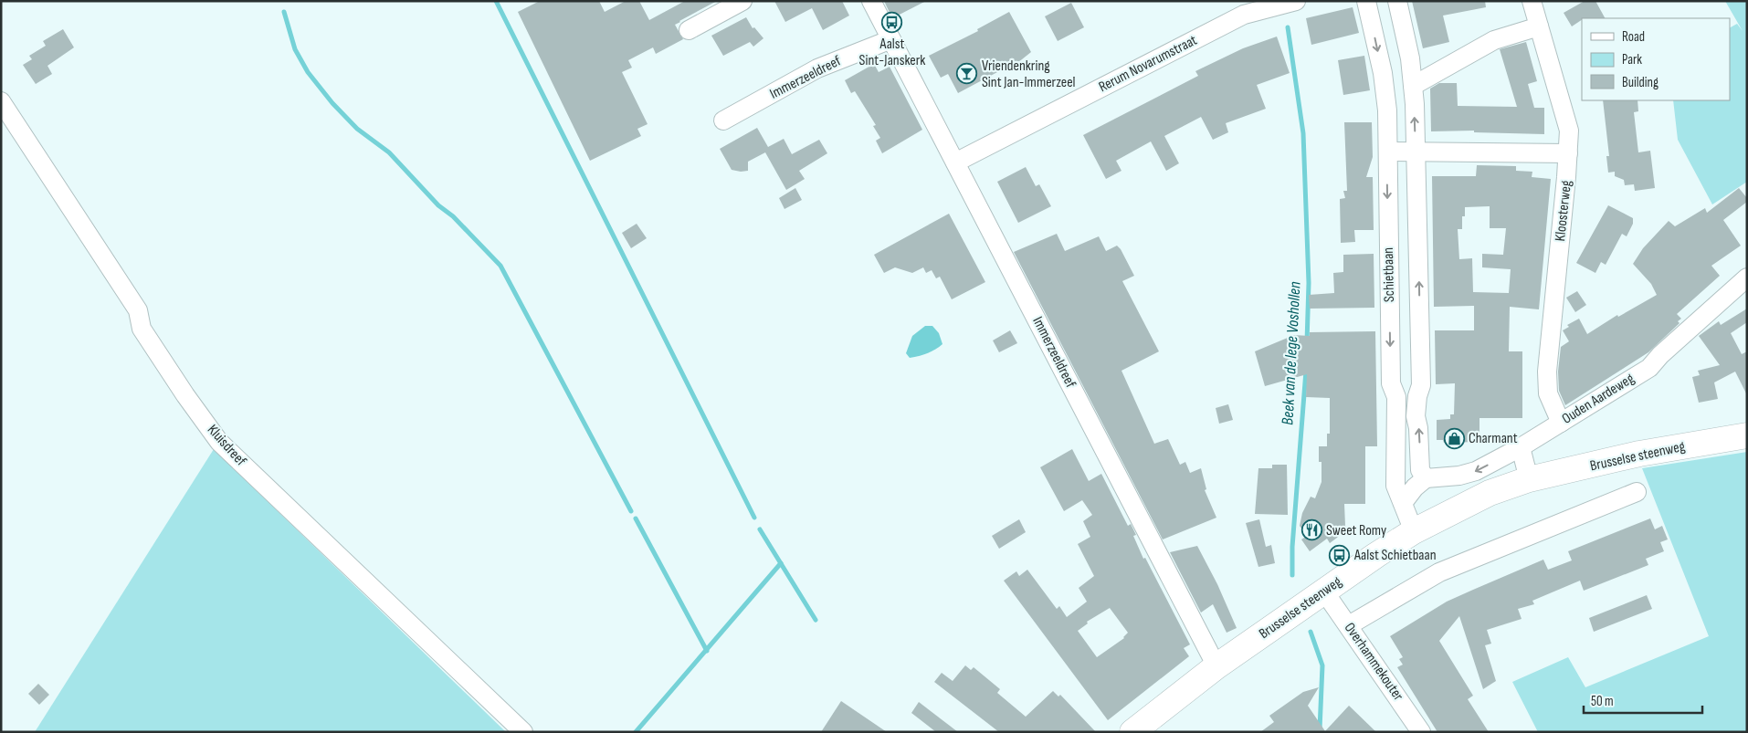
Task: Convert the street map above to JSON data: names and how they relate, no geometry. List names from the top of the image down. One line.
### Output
{"streets":{"main road":["Brusselse steenweg"],"street":["Rerum Novarumstraat","Immerzeeldreef","Kloosterweg","Schietbaan","Ouden Aardeweg","Kluisdreef","Overhammekouter"]},"crossings":[["Rerum Novarumstraat","Immerzeeldreef"],["Immerzeeldreef","Brusselse steenweg"],["Kloosterweg","Ouden Aardeweg"],["Schietbaan","Ouden Aardeweg"],["Schietbaan","Brusselse steenweg"],["Brusselse steenweg","Overhammekouter"]],"water":["Beek van de lege Voshollen"],"places":{"bus stop":["Aalst Sint-Janskerk","Aalst Schietbaan"],"bar":["Vriendenkring Sint Jan-Immerzeel"],"shop":["Charmant"],"restaurant":["Sweet Romy"]},"legend":["Road","Park","Building"],"scale_bar":"50 m"}
